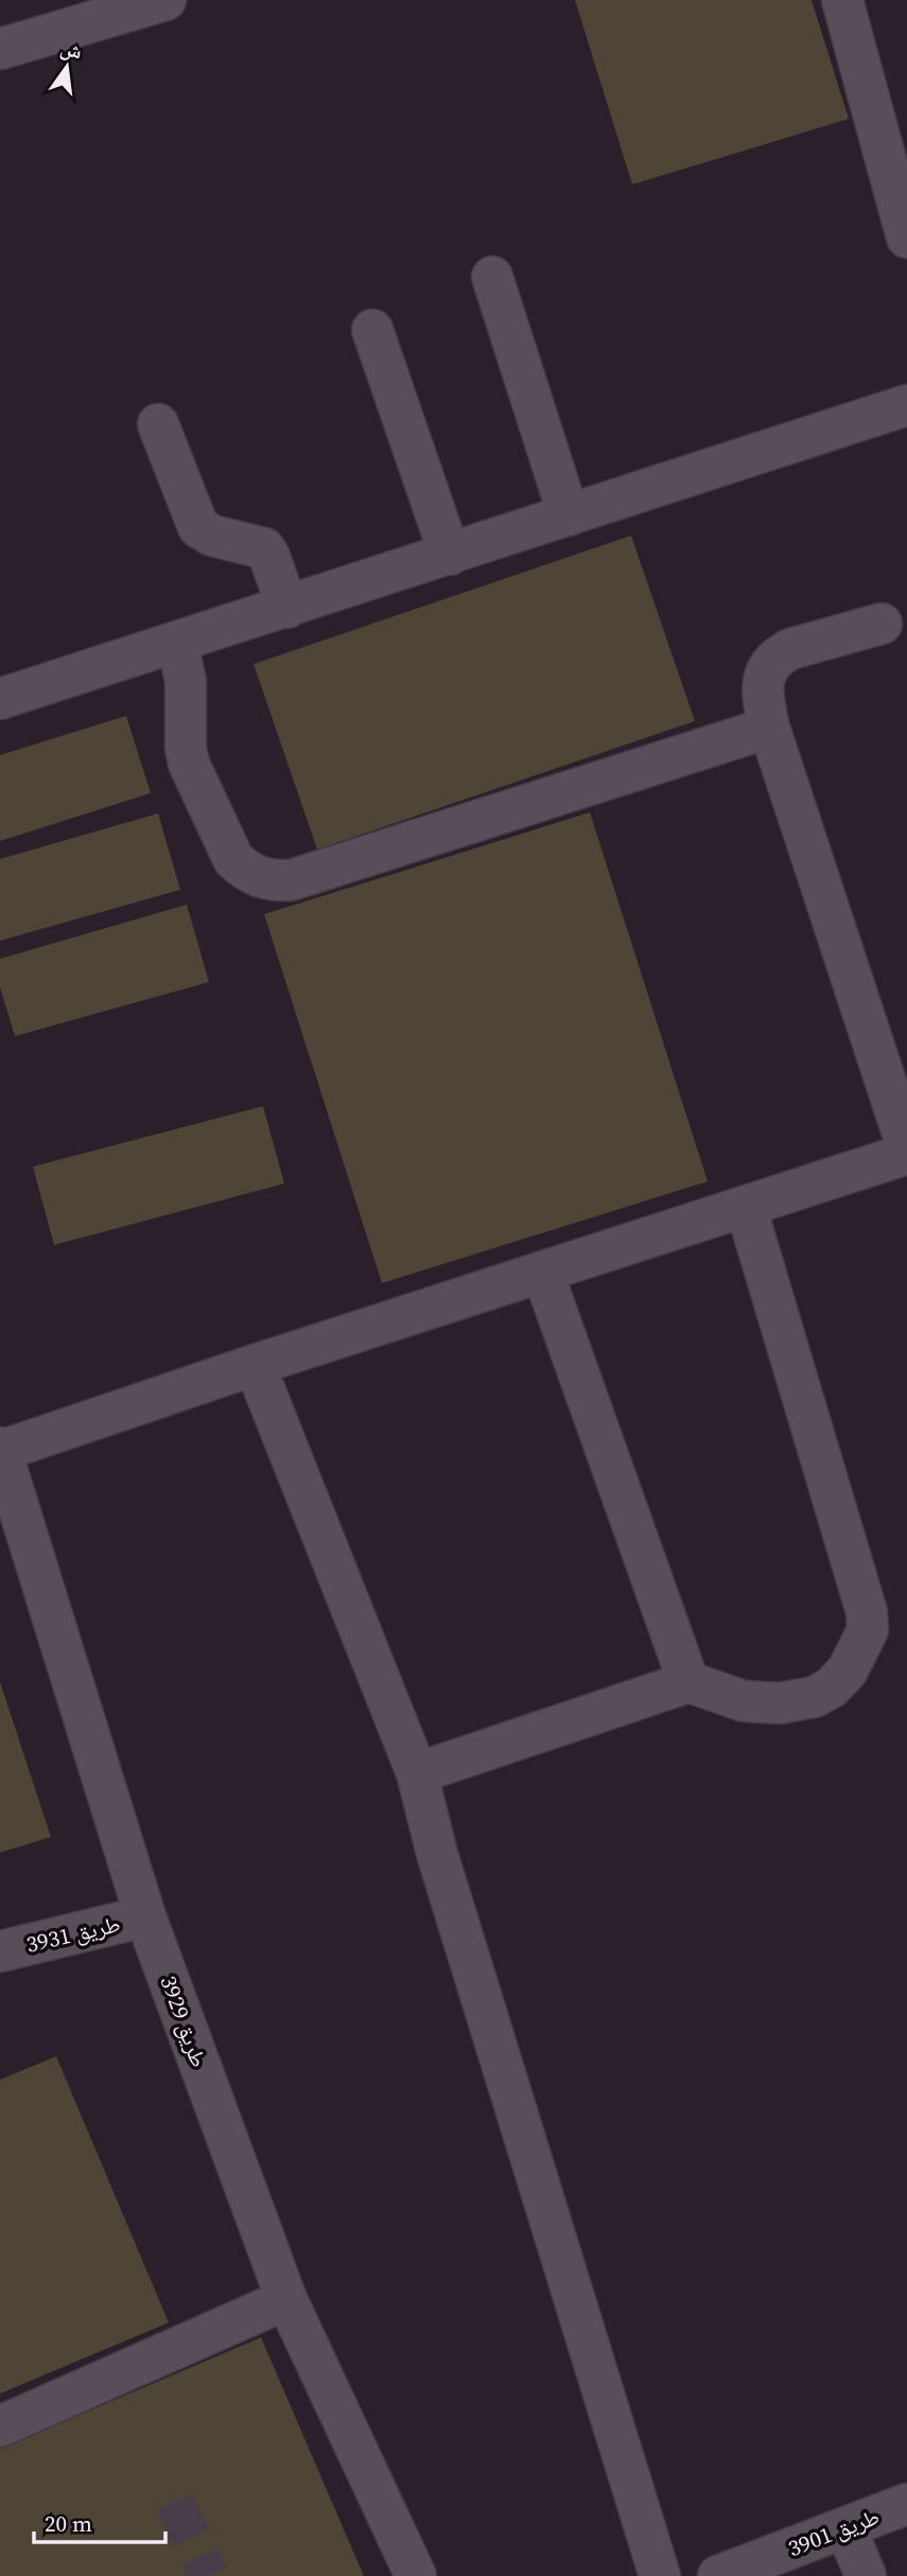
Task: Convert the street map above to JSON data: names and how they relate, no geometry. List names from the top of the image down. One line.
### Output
{"streets":{"street":["طريق 3931","طريق 3929","طريق 3901"]},"crossings":[["طريق 3931","طريق 3929"]],"scale_bar":"20 m","north":"top"}
